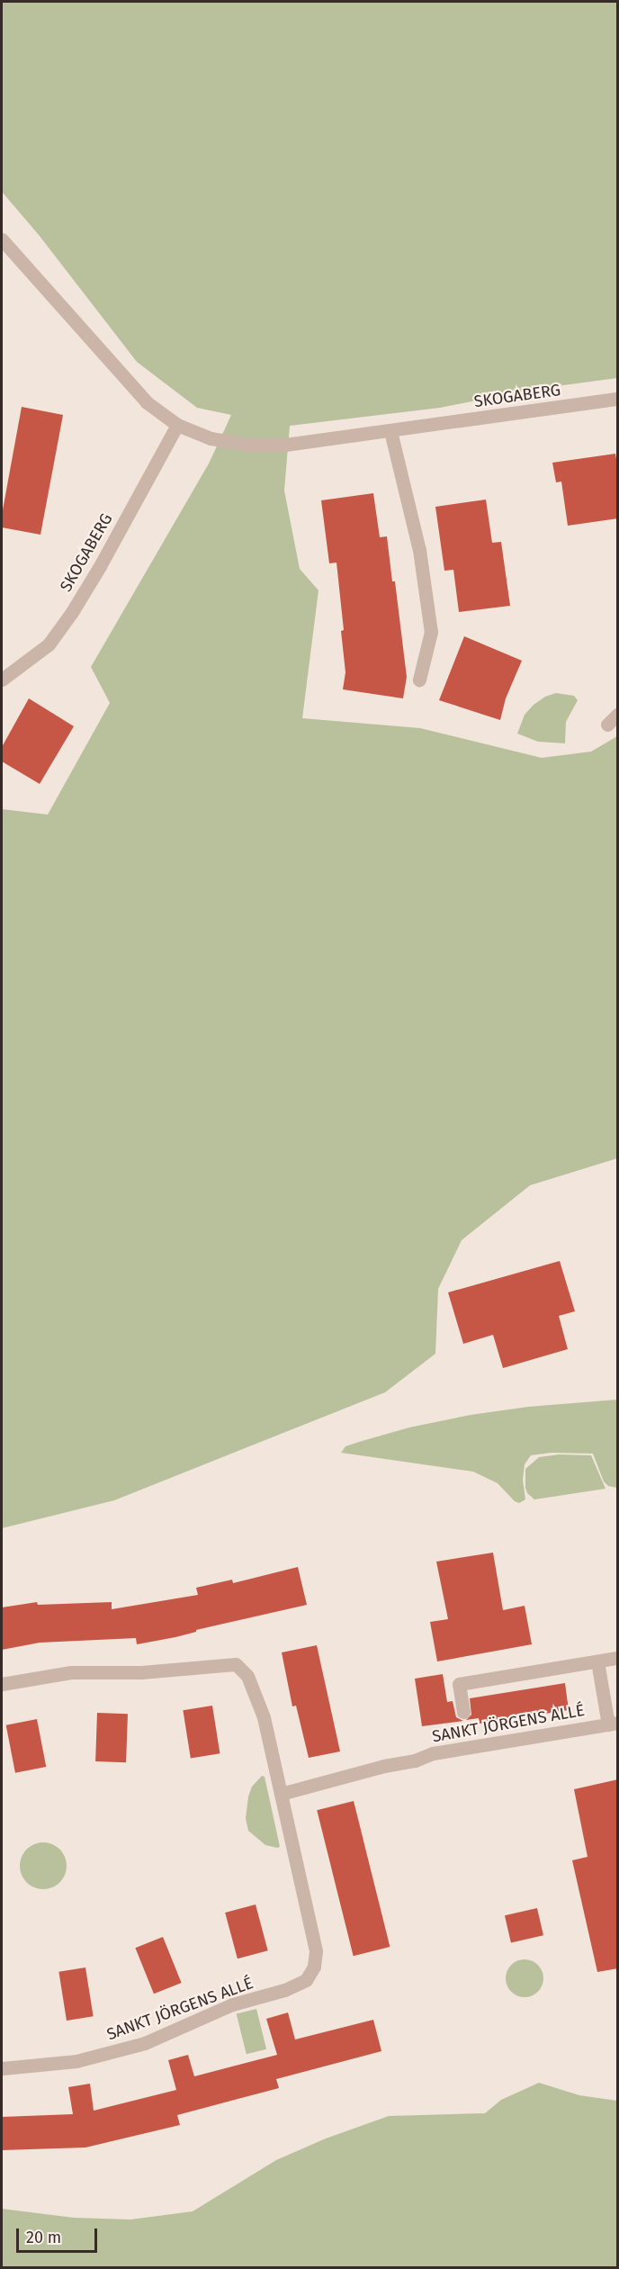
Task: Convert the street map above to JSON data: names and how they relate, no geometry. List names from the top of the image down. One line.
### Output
{"streets":{"street":["SKOGABERG","SANKT JÖRGENS ALLÉ"]},"scale_bar":"20 m"}
